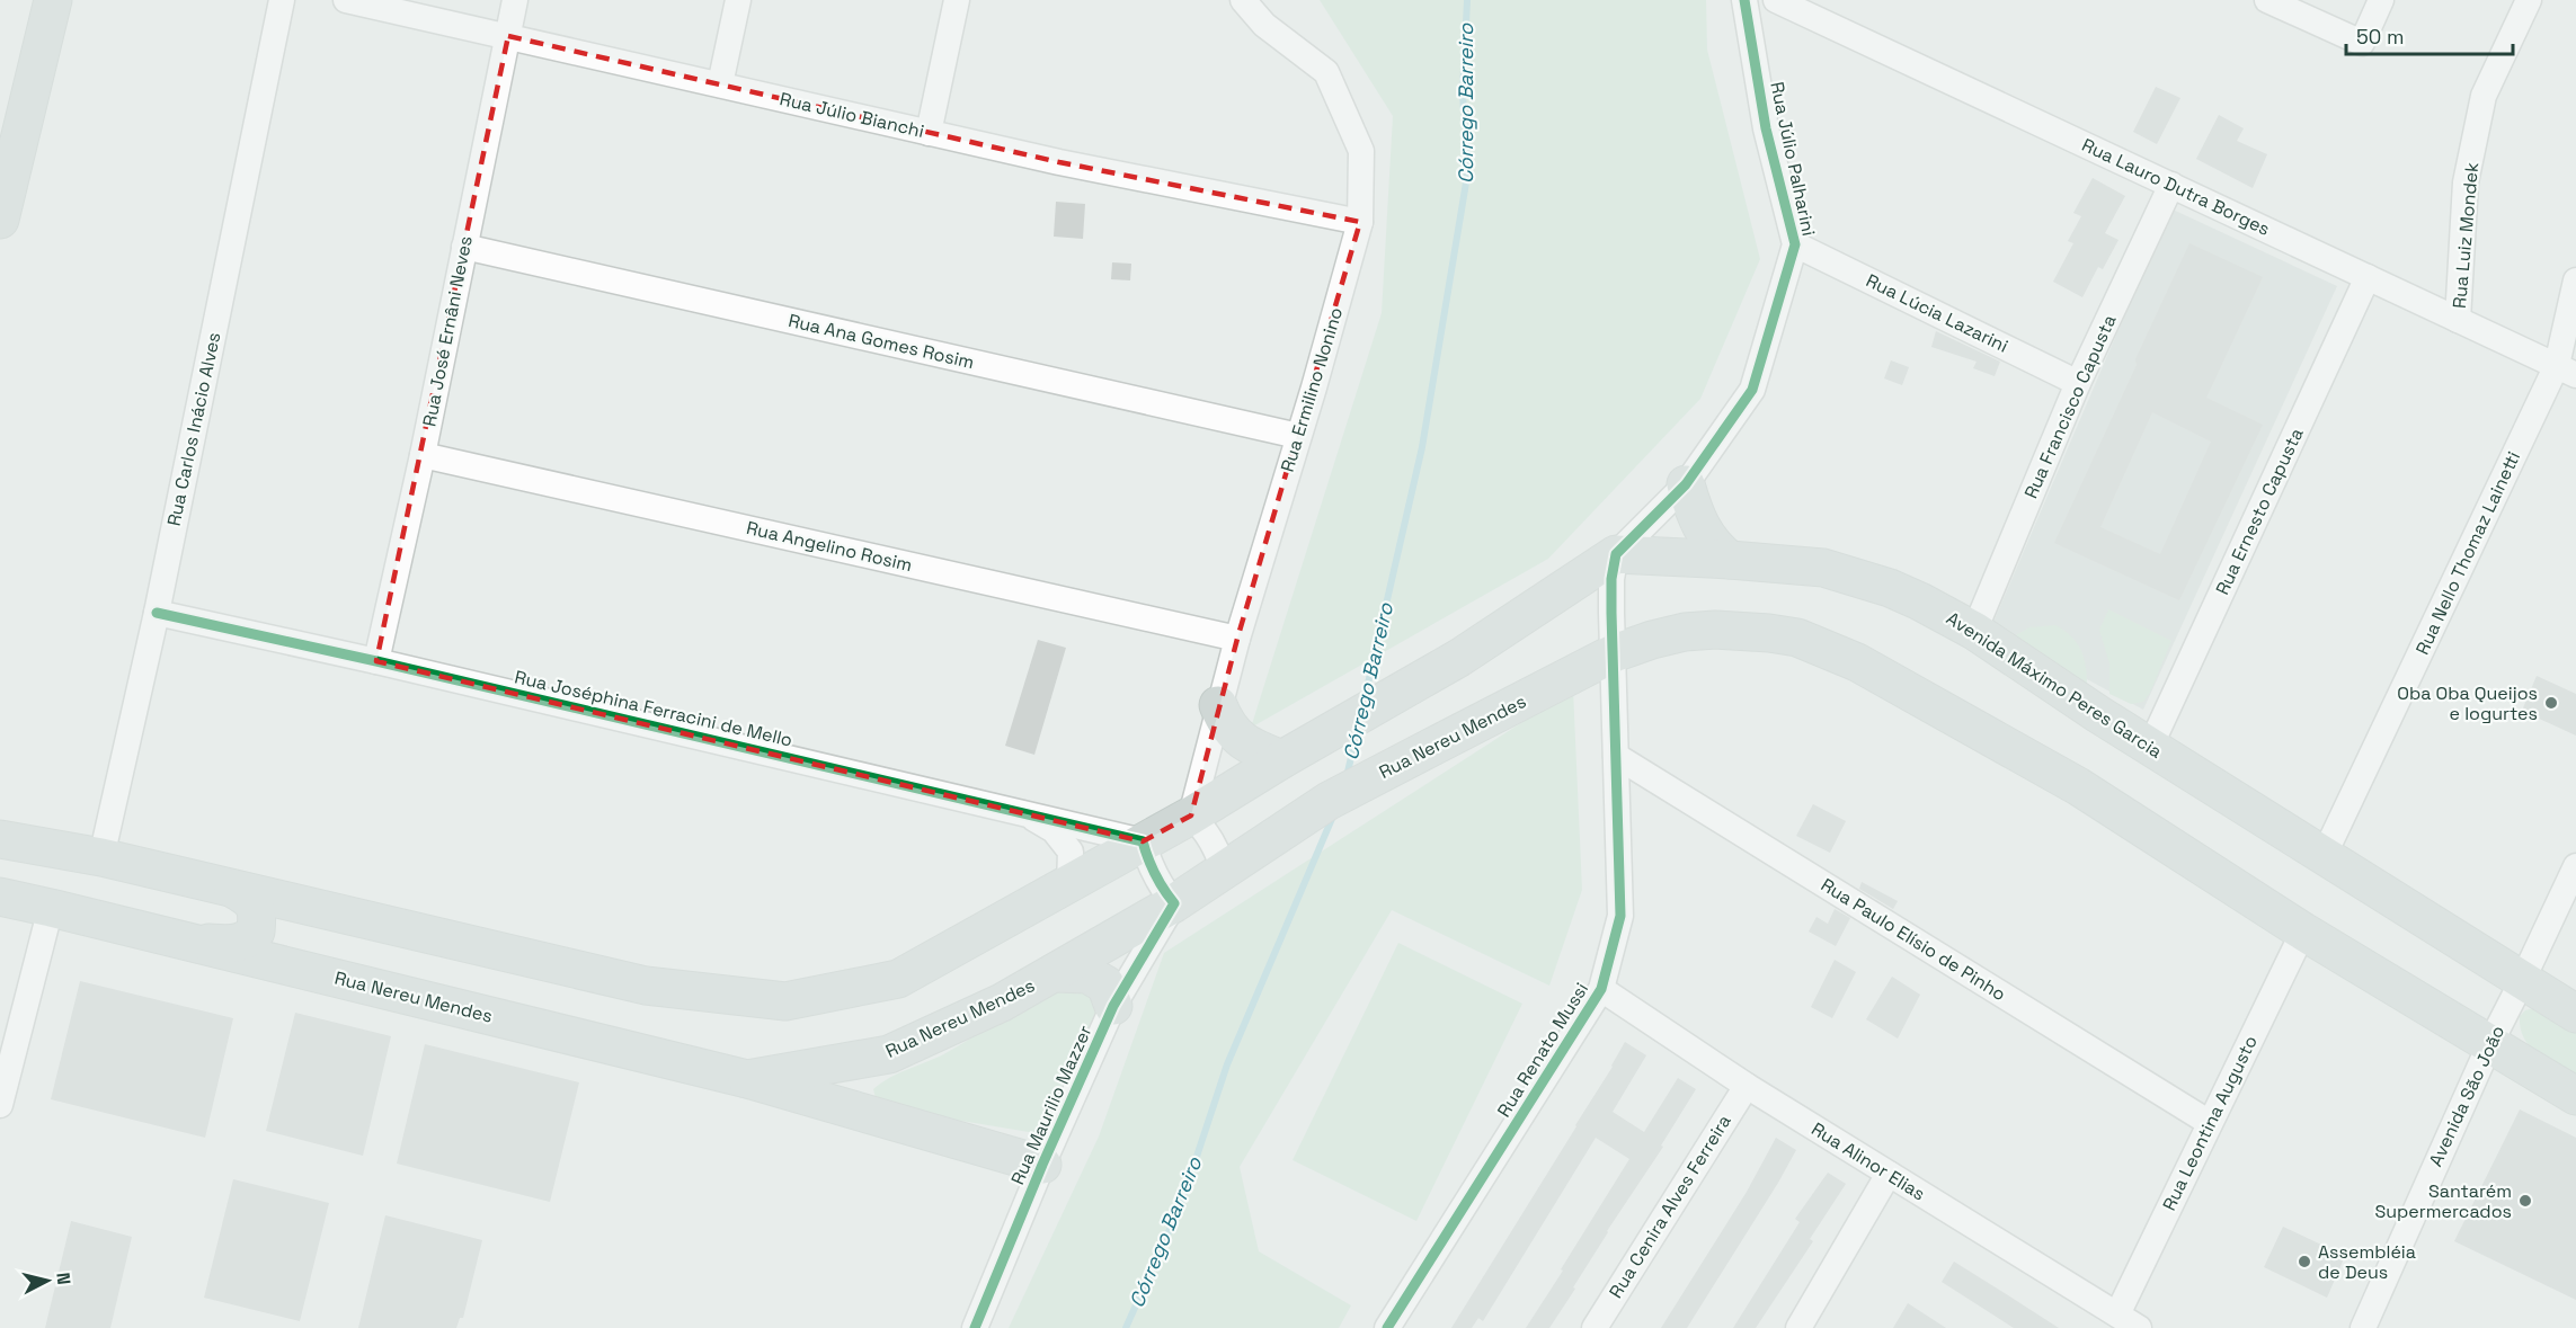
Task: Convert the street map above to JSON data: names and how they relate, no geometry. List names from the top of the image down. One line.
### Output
{"streets":{"main road":["Avenida Máximo Peres Garcia","Rua Nereu Mendes"],"street":["Rua Júlio Bianchi","Rua Júlio Palharini","Rua Lauro Dutra Borges","Rua Luiz Mondek","Rua Lúcia Lazarini","Rua José Ernâni Neves","Rua Ana Gomes Rosim","Rua Ermilino Nonino","Rua Francisco Capusta","Rua Carlos Inácio Alves","Rua Ernesto Capusta","Rua Angelino Rosim","Rua Nello Thomaz Lainetti","Rua Joséphina Ferracini de Mello","Rua Paulo Elísio de Pinho","Rua Renato Mussi","Avenida São João","Rua Maurilio Mazzer","Rua Leontina Augusto","Rua Alinor Elias","Rua Cenira Alves Ferreira"]},"crossings":[["Rua Júlio Bianchi","Rua José Ernâni Neves"],["Rua Júlio Bianchi","Rua Ermilino Nonino"],["Rua Júlio Palharini","Rua Lúcia Lazarini"],["Rua Júlio Palharini","Avenida Máximo Peres Garcia"],["Rua Júlio Palharini","Rua Renato Mussi"],["Rua Lauro Dutra Borges","Rua Luiz Mondek"],["Rua Lauro Dutra Borges","Rua Francisco Capusta"],["Rua Lauro Dutra Borges","Rua Ernesto Capusta"],["Rua Lauro Dutra Borges","Rua Nello Thomaz Lainetti"],["Rua Lúcia Lazarini","Rua Francisco Capusta"],["Rua José Ernâni Neves","Rua Ana Gomes Rosim"],["Rua José Ernâni Neves","Rua Angelino Rosim"],["Rua José Ernâni Neves","Rua Joséphina Ferracini de Mello"],["Rua Ana Gomes Rosim","Rua Ermilino Nonino"],["Rua Ermilino Nonino","Rua Angelino Rosim"],["Rua Francisco Capusta","Avenida Máximo Peres Garcia"],["Rua Carlos Inácio Alves","Rua Joséphina Ferracini de Mello"],["Rua Ernesto Capusta","Avenida Máximo Peres Garcia"],["Rua Nello Thomaz Lainetti","Avenida Máximo Peres Garcia"],["Avenida Máximo Peres Garcia","Rua Renato Mussi"],["Avenida Máximo Peres Garcia","Avenida São João"],["Rua Nereu Mendes","Rua Renato Mussi"],["Rua Nereu Mendes","Rua Maurilio Mazzer"],["Rua Paulo Elísio de Pinho","Rua Renato Mussi"],["Rua Paulo Elísio de Pinho","Rua Leontina Augusto"],["Rua Renato Mussi","Rua Alinor Elias"],["Rua Leontina Augusto","Rua Alinor Elias"],["Rua Alinor Elias","Rua Cenira Alves Ferreira"]],"water":["Córrego Barreiro"],"places":["Oba Oba Queijos e Iogurtes","Santarém Supermercados","Assembléia de Deus"],"scale_bar":"50 m","north":"right"}
